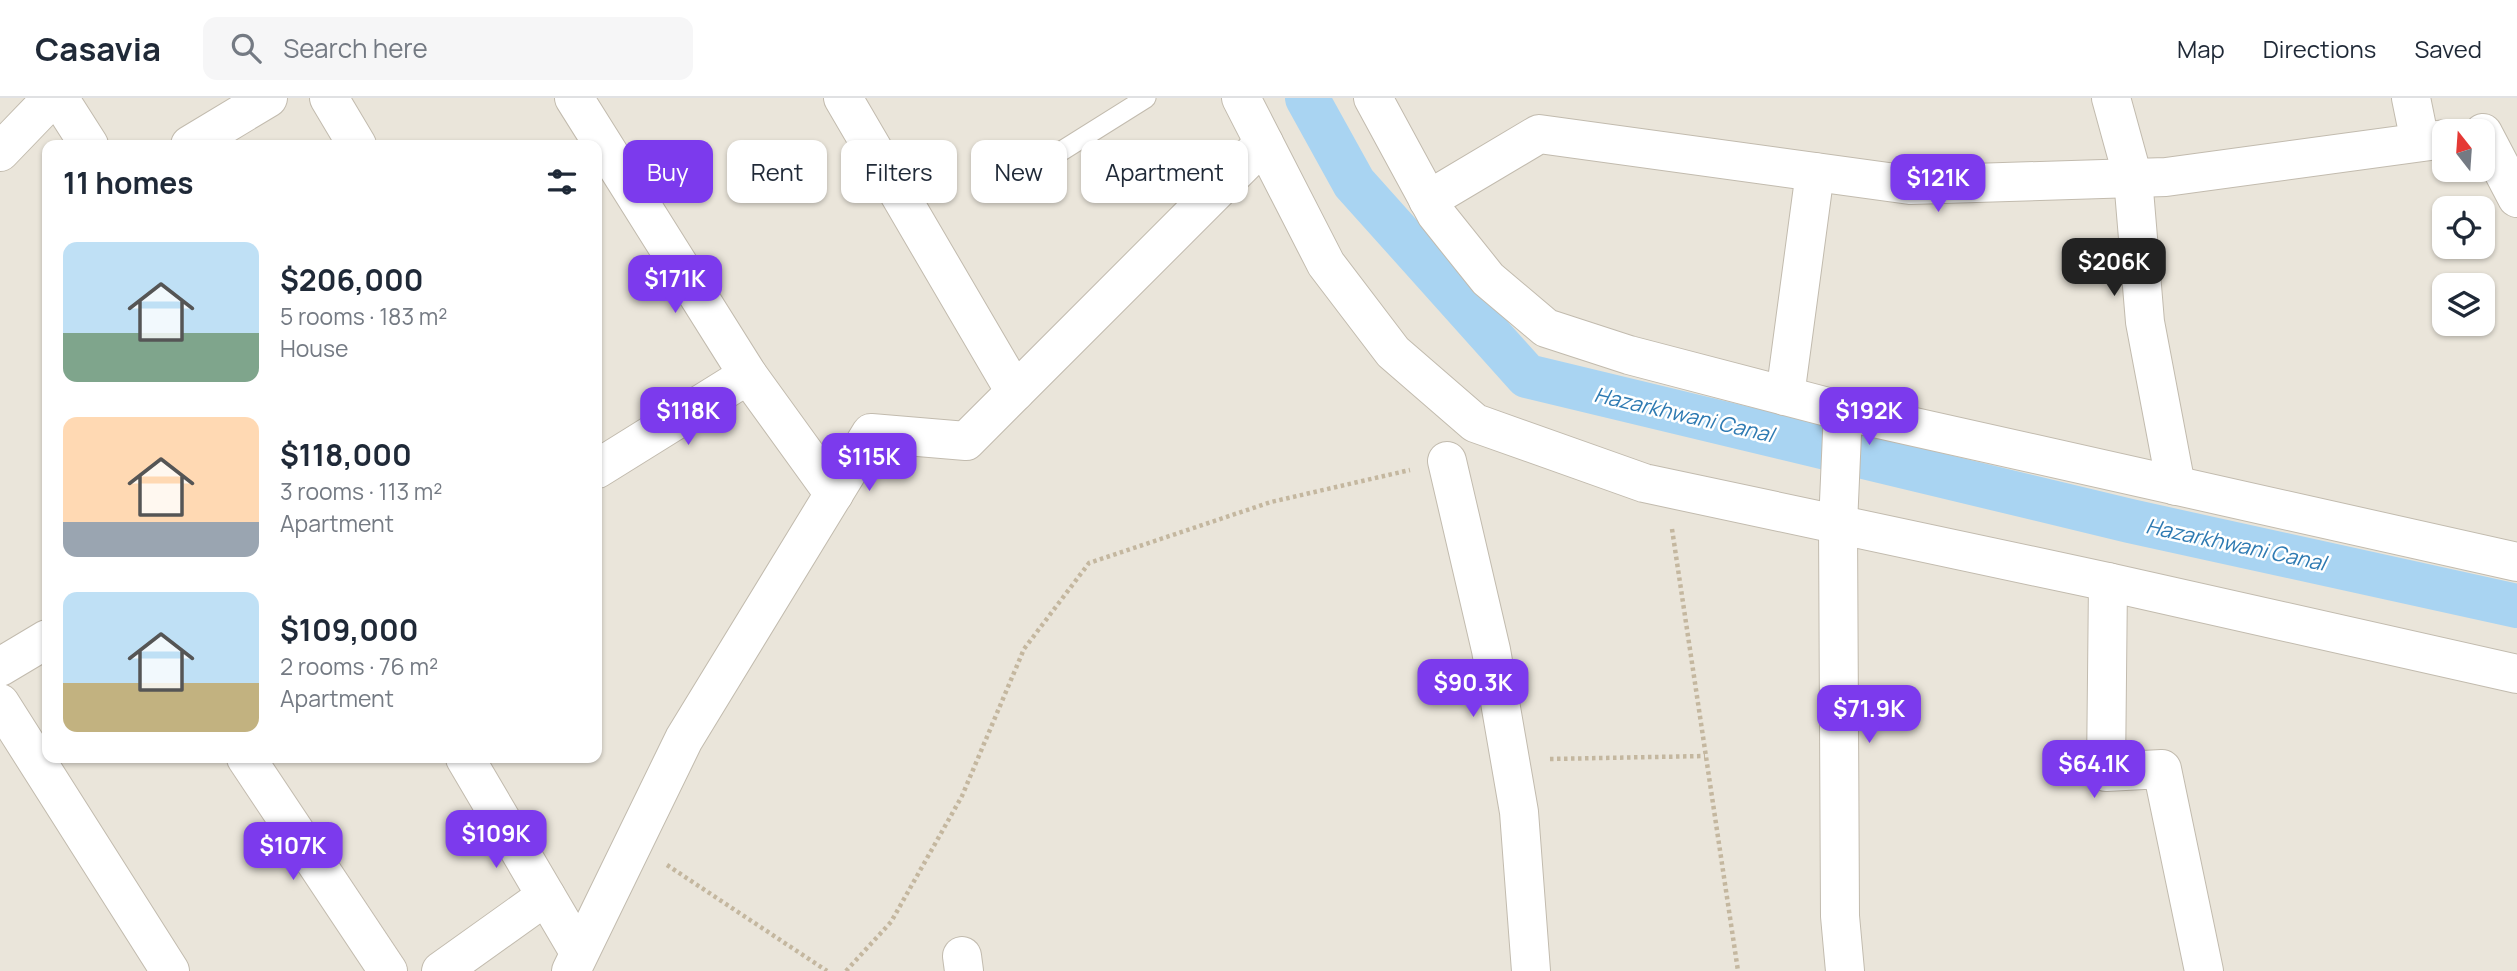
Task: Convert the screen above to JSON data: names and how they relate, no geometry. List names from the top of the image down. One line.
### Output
{"water":["Hazarkhwani Canal"],"north":"top","page":{"header":"Casavia","search":"Search here","nav":["Map","Directions","Saved"],"chip":["Buy","Rent","Filters","New","Apartment"],"heading":"11 homes","price":["$121K","$206K","$171K","$118K","$192K","$115K","$90.3K","$71.9K","$64.1K","$109K","$107K"],"list":[{"name":"$206,000","note":"5 rooms · 183 m² · House"},{"name":"$118,000","note":"3 rooms · 113 m² · Apartment"},{"name":"$109,000","note":"2 rooms · 76 m² · Apartment"}]}}
